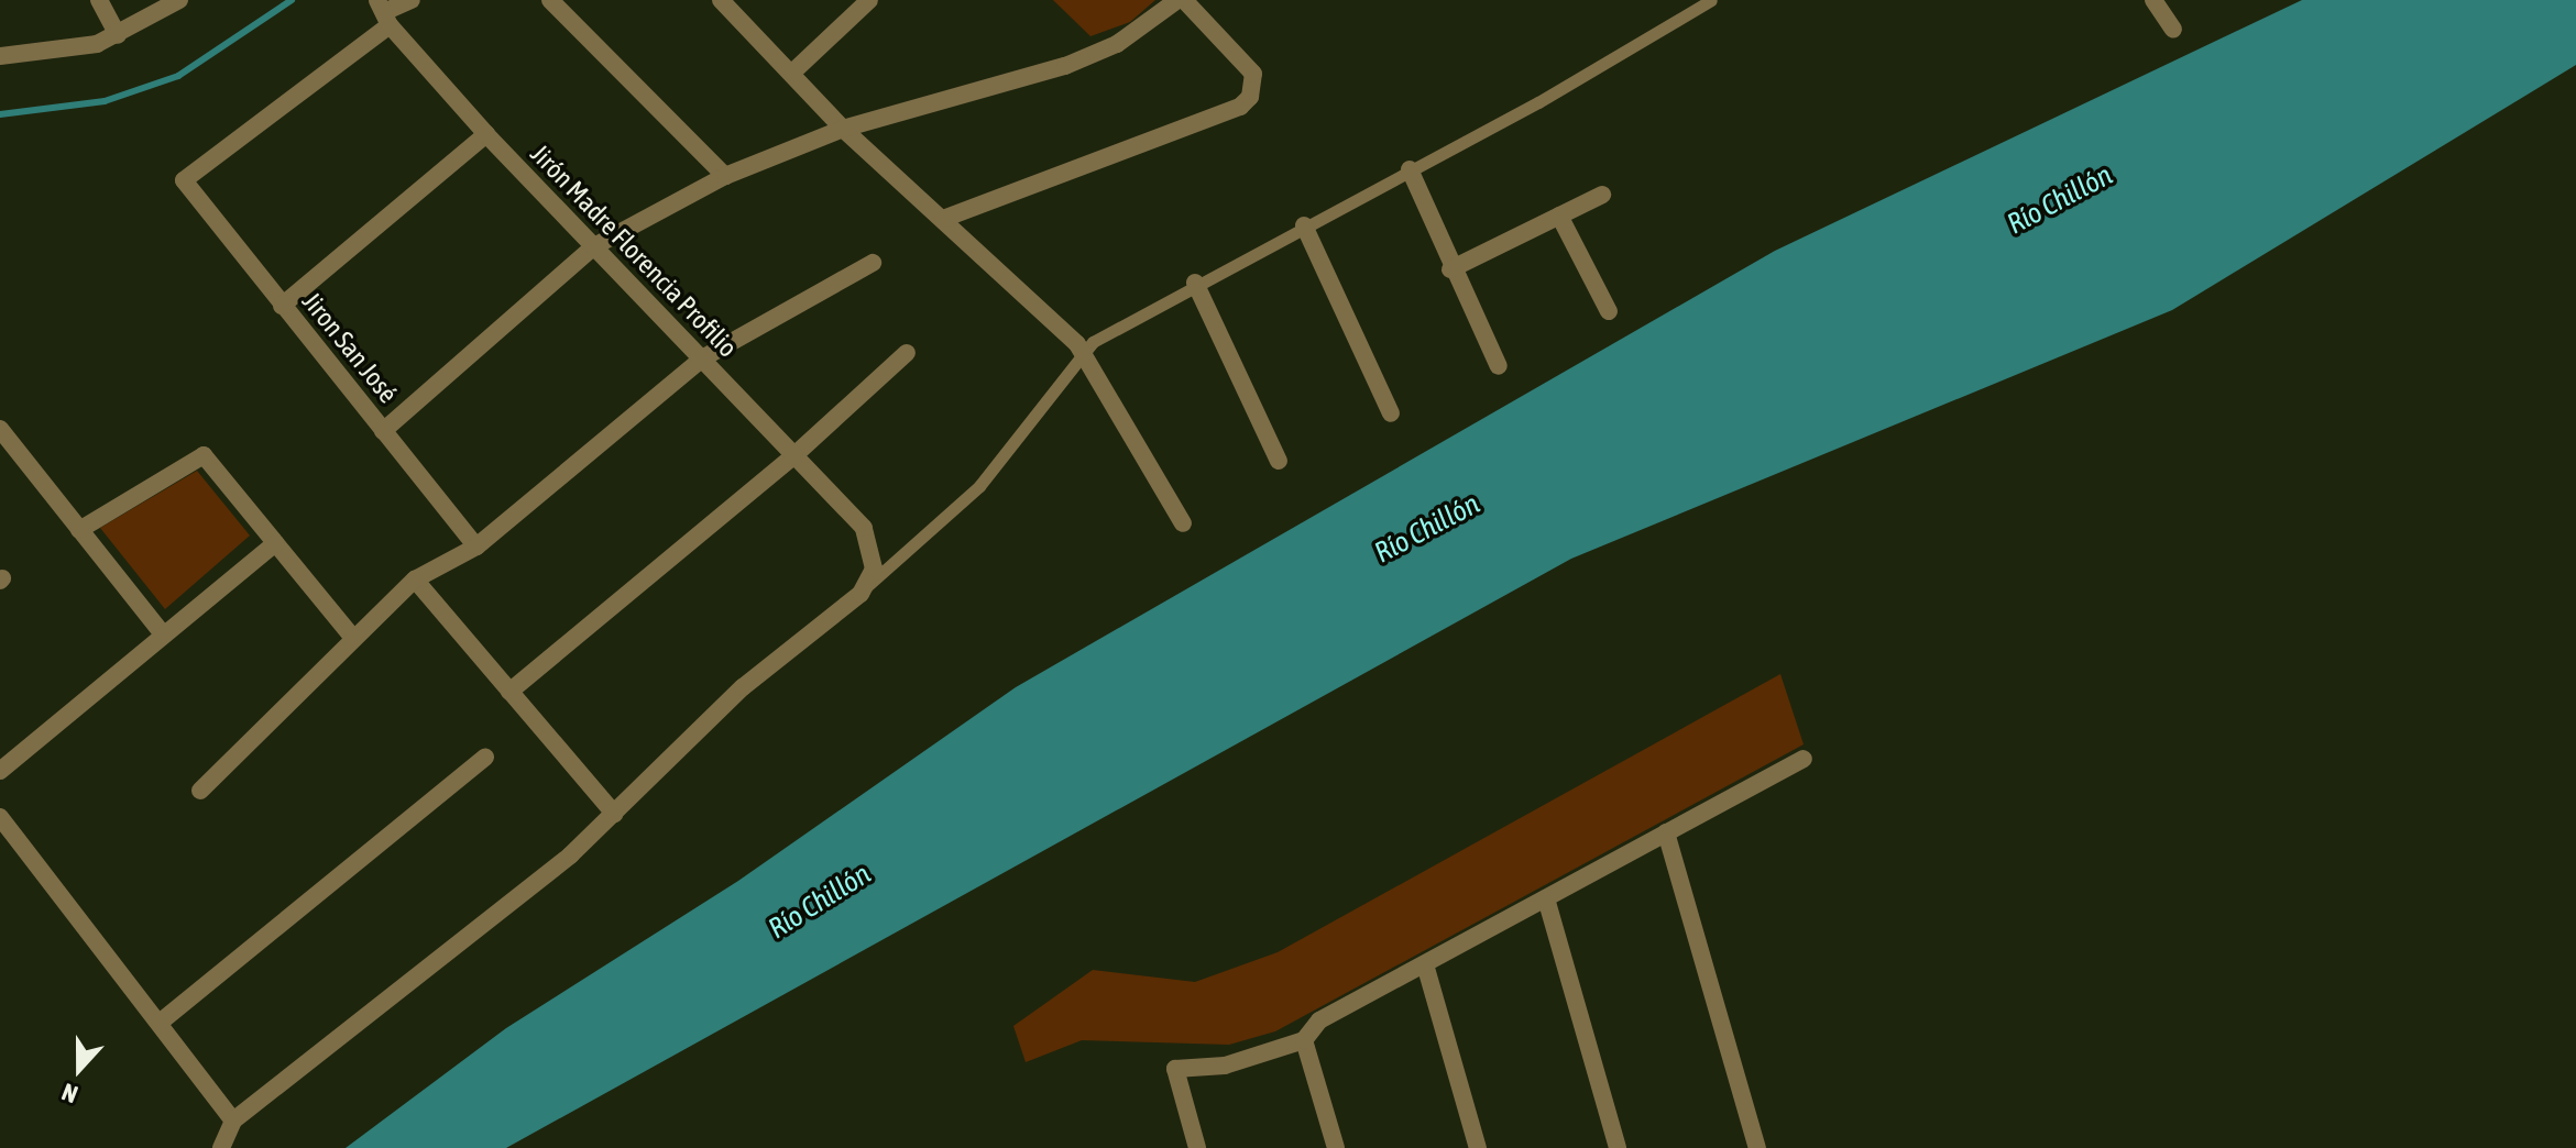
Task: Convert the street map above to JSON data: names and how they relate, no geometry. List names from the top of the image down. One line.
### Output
{"streets":{"street":["Jirón Madre Florencia Profilio","Jiron San José"]},"crossings":[["Jirón Madre Florencia Profilio","Jiron San José"]],"water":["Río Chillón"],"north":"bottom"}
